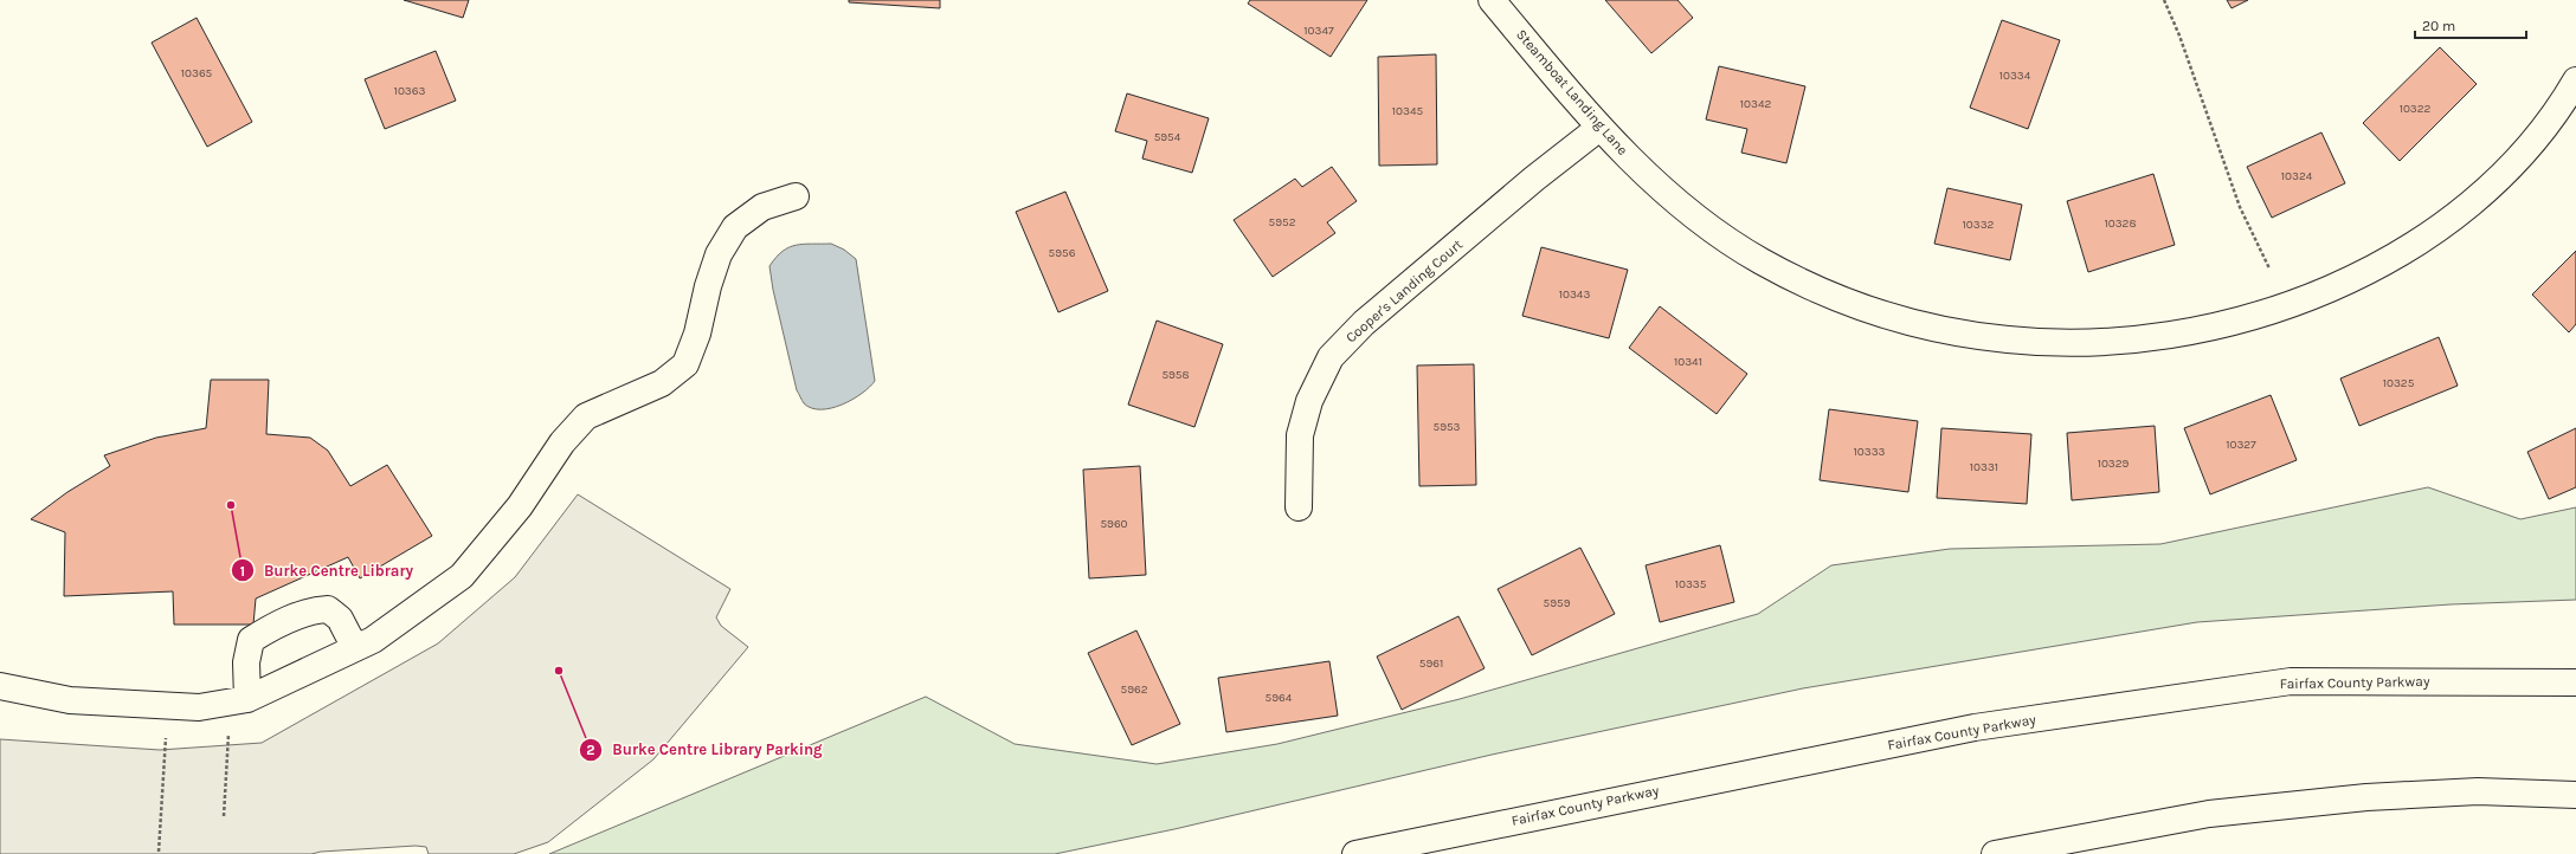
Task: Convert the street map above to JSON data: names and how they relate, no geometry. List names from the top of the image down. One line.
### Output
{"streets":{"main road":["Steamboat Landing Lane","Cooper's Landing Court","Fairfax County Parkway"]},"crossings":[["Steamboat Landing Lane","Cooper's Landing Court"]],"places":["Burke Centre Library","Burke Centre Library Parking"],"house_numbers":["10347","10365","10334","10363","10342","10322","10345","5954","10324","5952","10328","10332","5956","10343","10341","5958","10325","5953","10327","10333","10329","10331","5960","10335","5959","5961","5962","5964"],"scale_bar":"20 m"}
